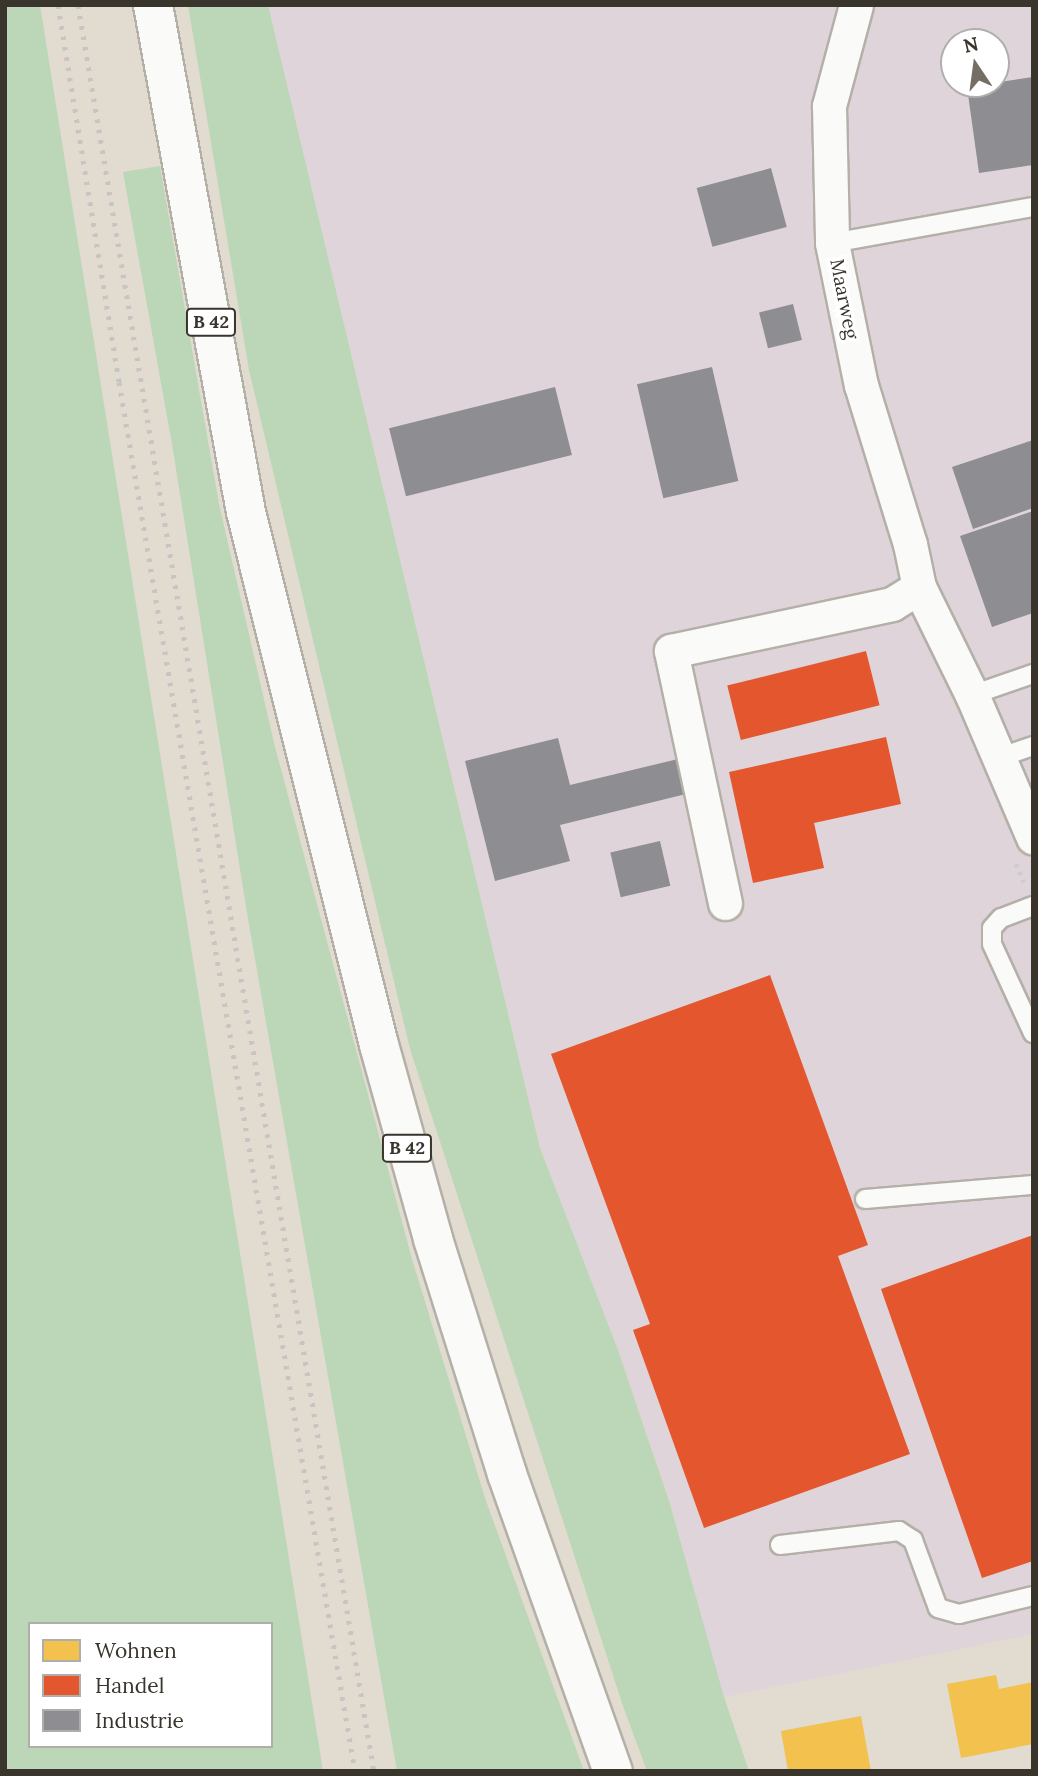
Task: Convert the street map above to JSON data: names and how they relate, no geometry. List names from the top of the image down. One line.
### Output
{"streets":{"main road":["B 42"],"street":["Maarweg"]},"legend":["Wohnen","Handel","Industrie"],"north":"top"}
